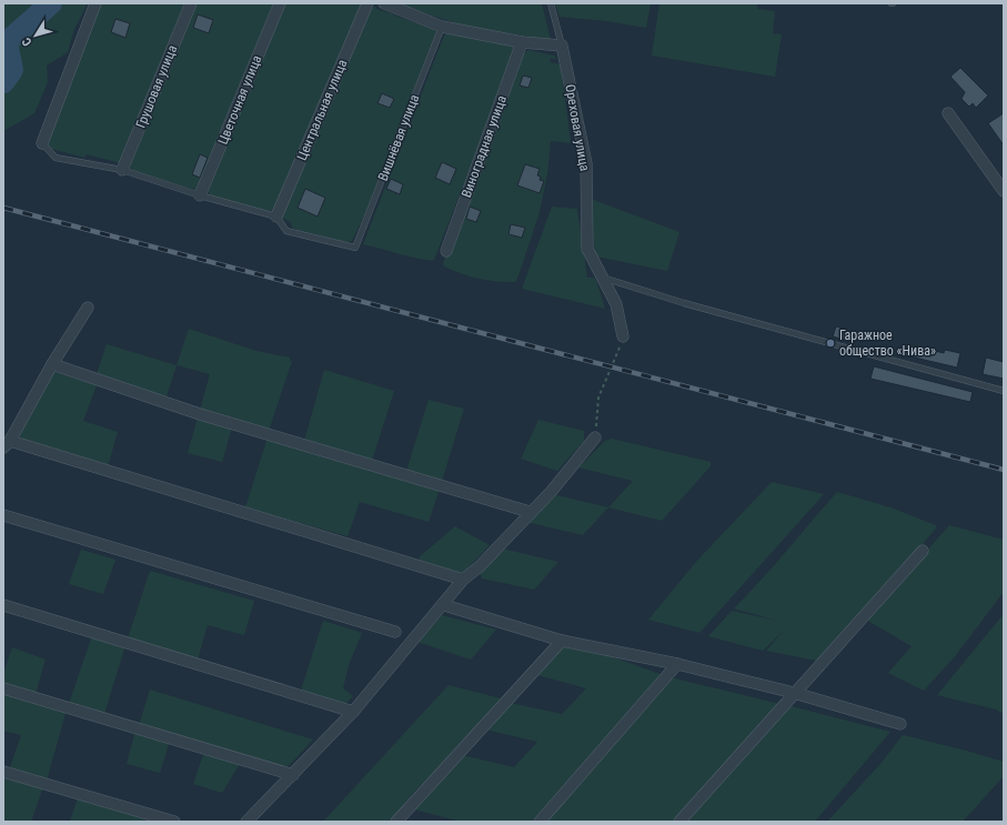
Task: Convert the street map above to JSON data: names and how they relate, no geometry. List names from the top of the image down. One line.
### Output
{"streets":{"street":["Грушовая улица","Цветочная улица","Центральная улица","Ореховая улица","Виноградная улица"],"lane":["Вишнёвая улица"]},"crossings":[["Центральная улица","Вишнёвая улица"]],"places":["Гаражное общество «Нива»"],"north":"bottom left"}
